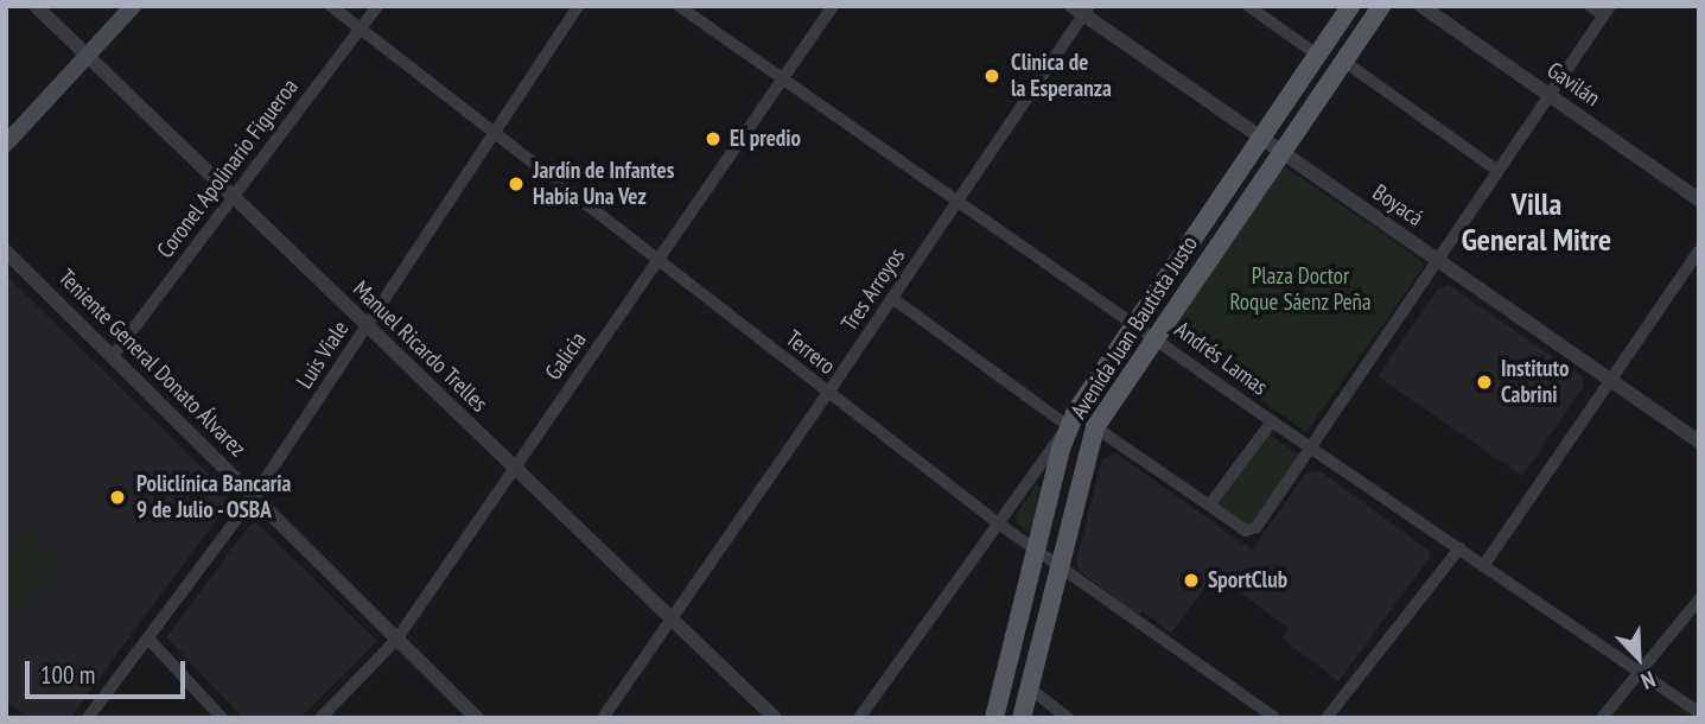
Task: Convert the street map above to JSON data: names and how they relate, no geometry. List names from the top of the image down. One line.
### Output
{"streets":{"main road":["Avenida Juan Bautista Justo"],"street":["Gavilán","Coronel Apolinario Figueroa","Boyacá","Tres Arroyos","Manuel Ricardo Trelles","Terrero","Luis Viale","Galicia","Andrés Lamas","Teniente General Donato Álvarez"]},"crossings":[["Coronel Apolinario Figueroa","Manuel Ricardo Trelles"],["Coronel Apolinario Figueroa","Terrero"],["Coronel Apolinario Figueroa","Teniente General Donato Álvarez"],["Boyacá","Tres Arroyos"],["Boyacá","Avenida Juan Bautista Justo"],["Tres Arroyos","Manuel Ricardo Trelles"],["Tres Arroyos","Terrero"],["Tres Arroyos","Andrés Lamas"],["Avenida Juan Bautista Justo","Terrero"],["Avenida Juan Bautista Justo","Andrés Lamas"],["Manuel Ricardo Trelles","Luis Viale"],["Manuel Ricardo Trelles","Galicia"],["Terrero","Luis Viale"],["Terrero","Galicia"],["Luis Viale","Teniente General Donato Álvarez"],["Galicia","Andrés Lamas"],["Galicia","Teniente General Donato Álvarez"]],"districts":["Villa General Mitre"],"parks":["Plaza Doctor Roque Sáenz Peña"],"places":["Clinica de la Esperanza","El predio","Jardín de Infantes Había Una Vez","Instituto Cabrini","Policlínica Bancaria 9 de Julio - OSBA","SportClub"],"scale_bar":"100 m","north":"bottom right"}
